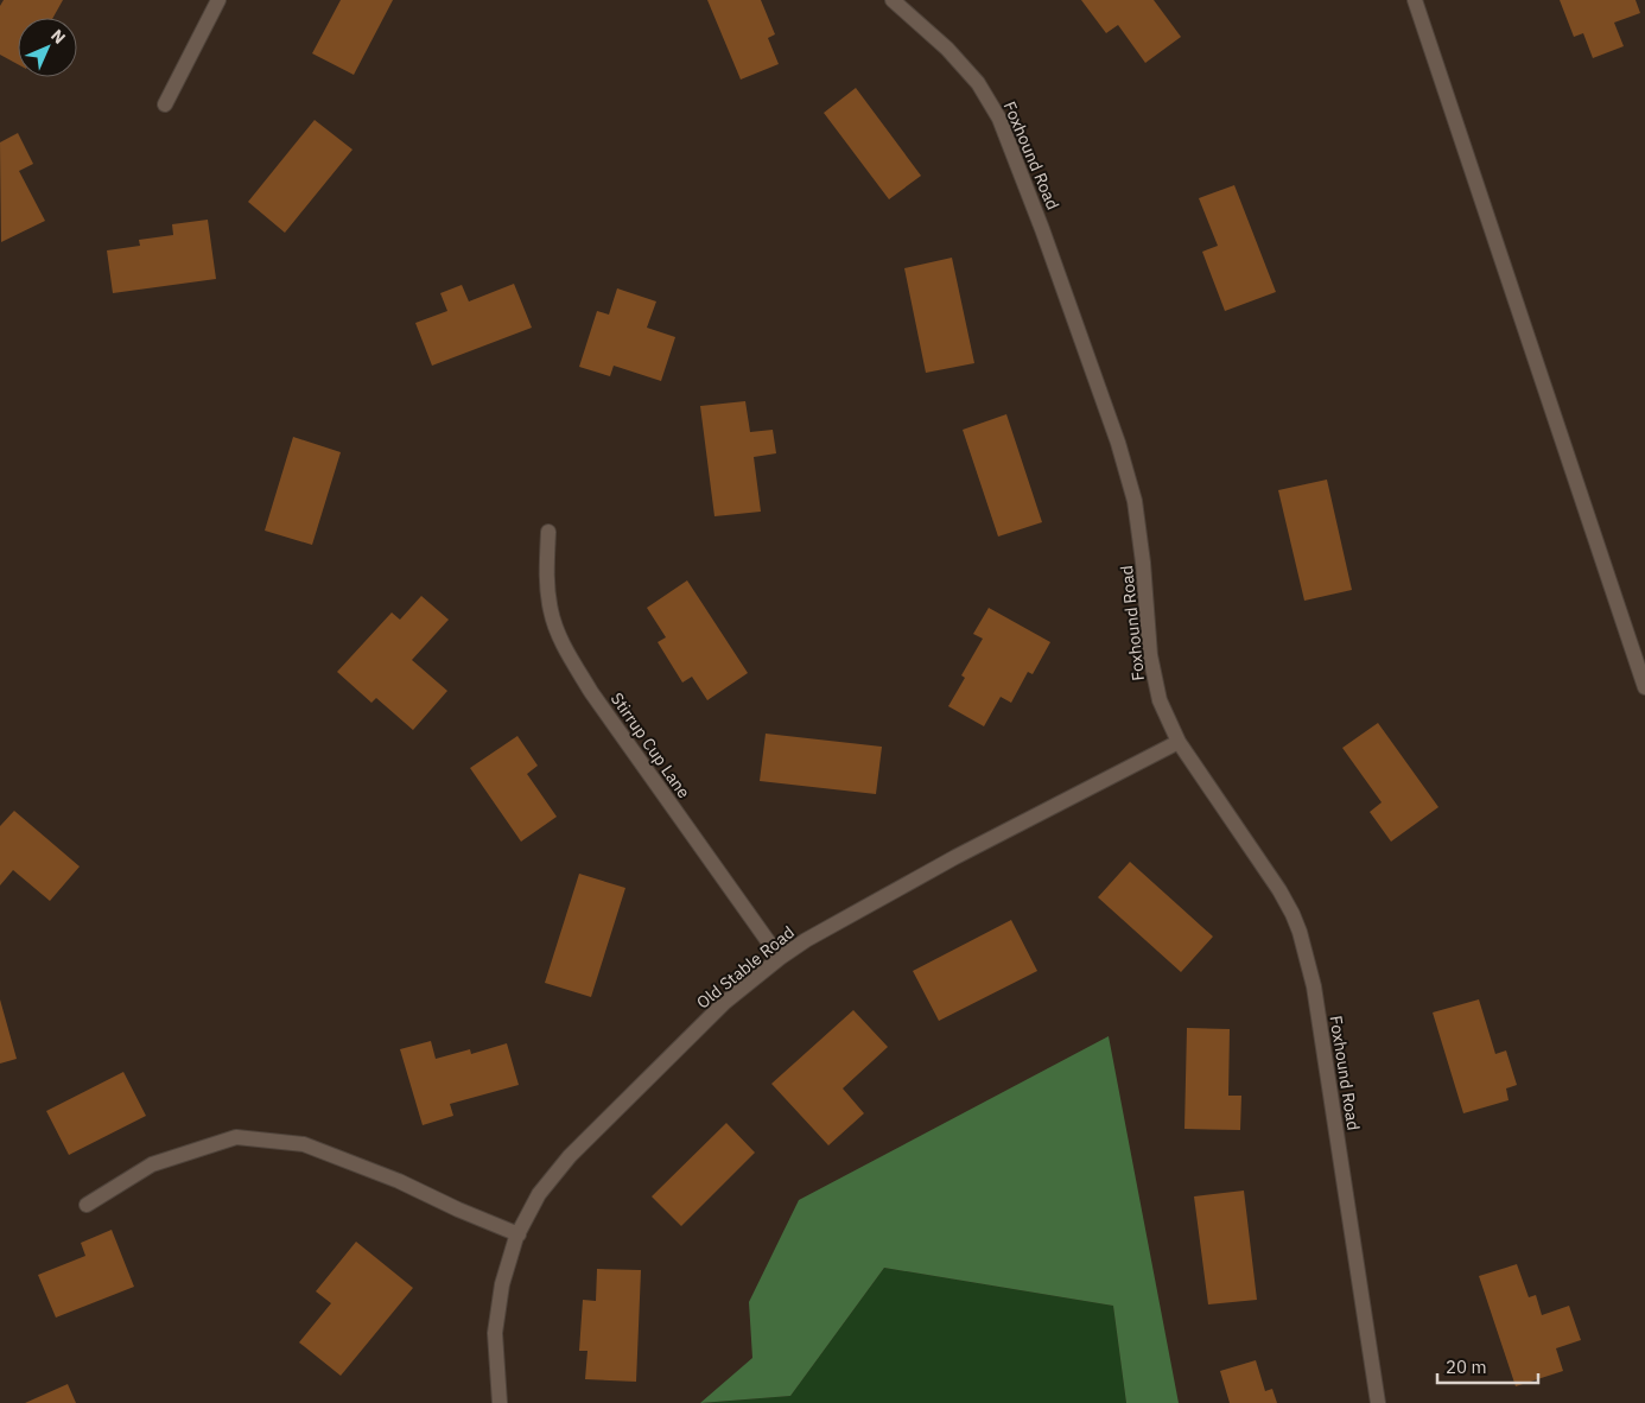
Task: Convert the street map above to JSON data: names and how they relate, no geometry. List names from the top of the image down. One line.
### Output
{"streets":{"street":["Foxhound Road","Stirrup Cup Lane","Old Stable Road"]},"crossings":[["Foxhound Road","Old Stable Road"],["Stirrup Cup Lane","Old Stable Road"]],"scale_bar":"20 m","north":"top right"}
